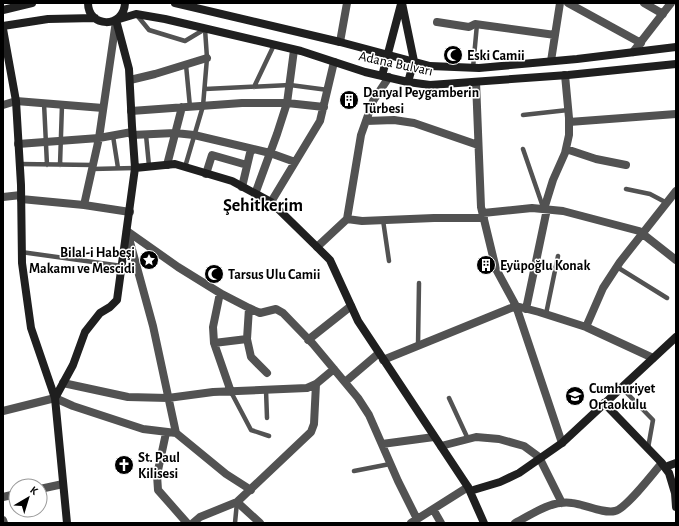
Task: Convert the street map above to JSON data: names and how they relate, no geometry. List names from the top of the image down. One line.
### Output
{"streets":{"street":["Adana Bulvarı"]},"districts":["Şehitkerim"],"places":{"mosque":["Eski Camii","Tarsus Ulu Camii"],"building":["Danyal Peygamberin Türbesi","Eyüpoğlu Konak"],"place":["Bilal-i Habeşi Makamı ve Mescidi"],"school or university":["Cumhuriyet Ortaokulu"],"church":["St. Paul Kilisesi"]},"north":"top right"}
